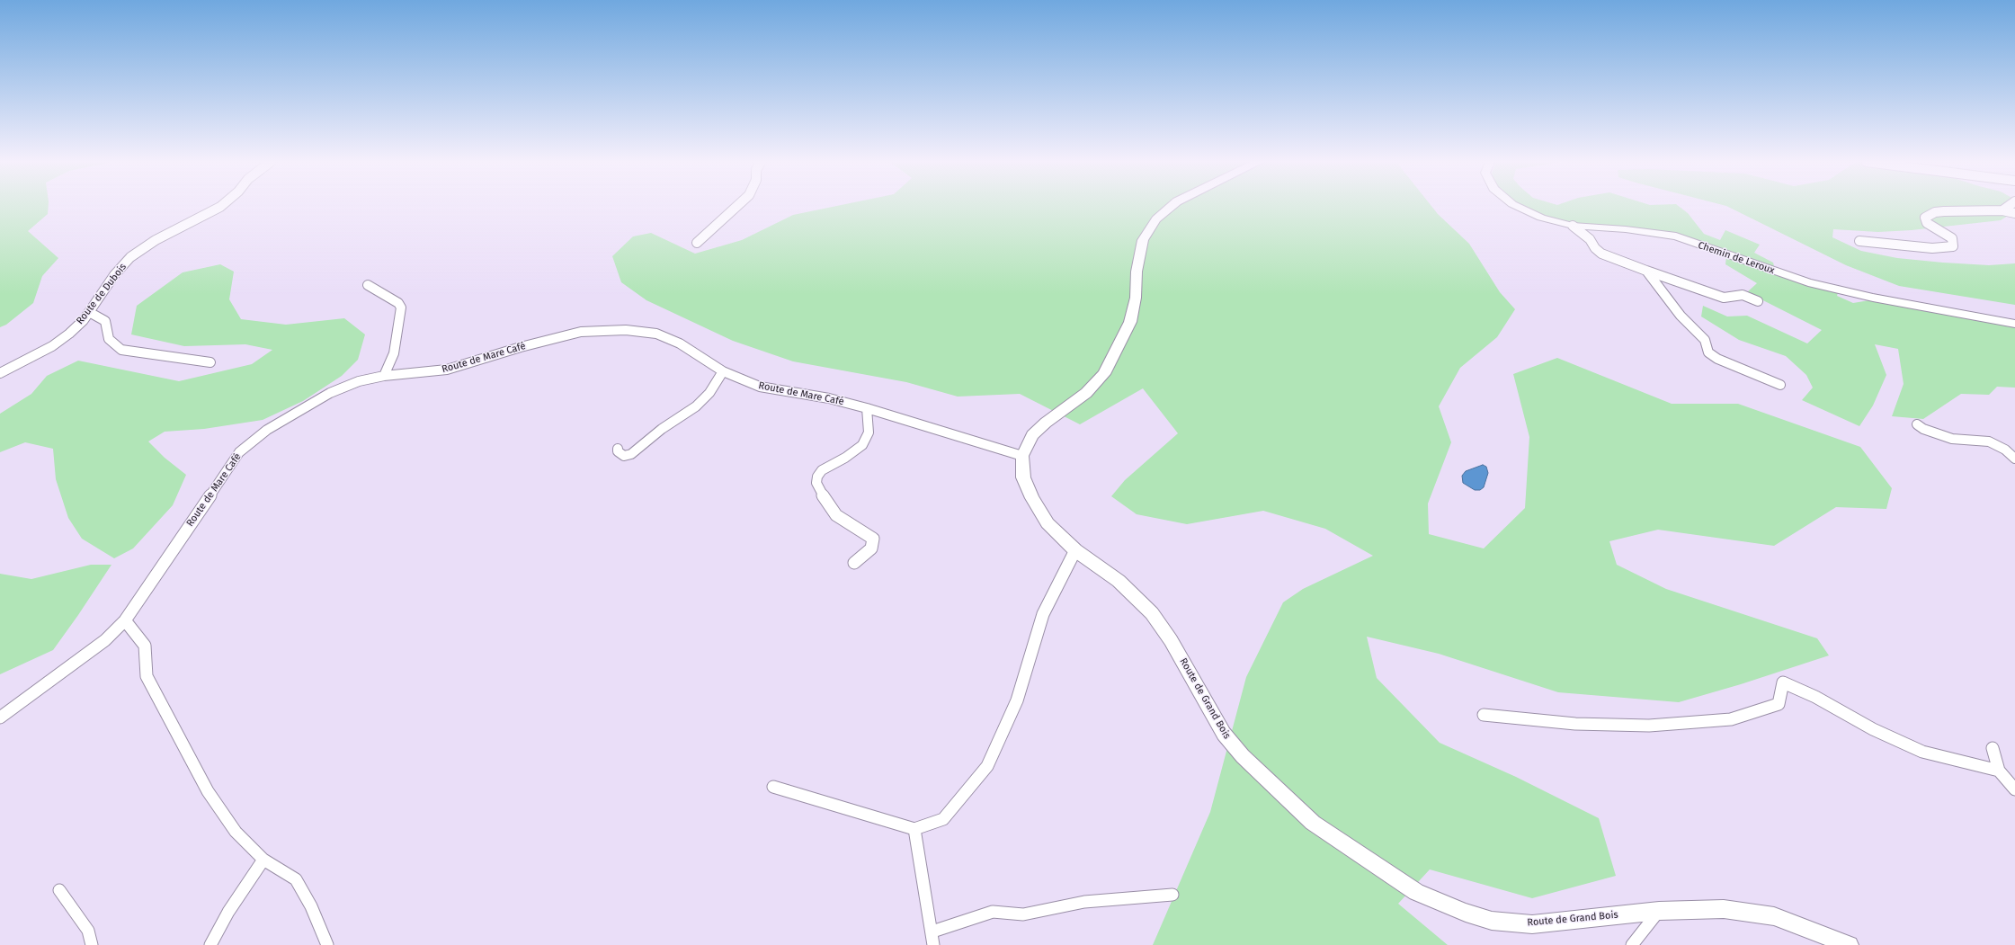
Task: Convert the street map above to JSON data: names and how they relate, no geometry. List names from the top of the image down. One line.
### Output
{"streets":{"main road":["Route de Grand Bois"],"street":["Chemin de Leroux","Route de Dubois","Route de Mare Café"]},"crossings":[["Route de Mare Café","Route de Grand Bois"]]}
